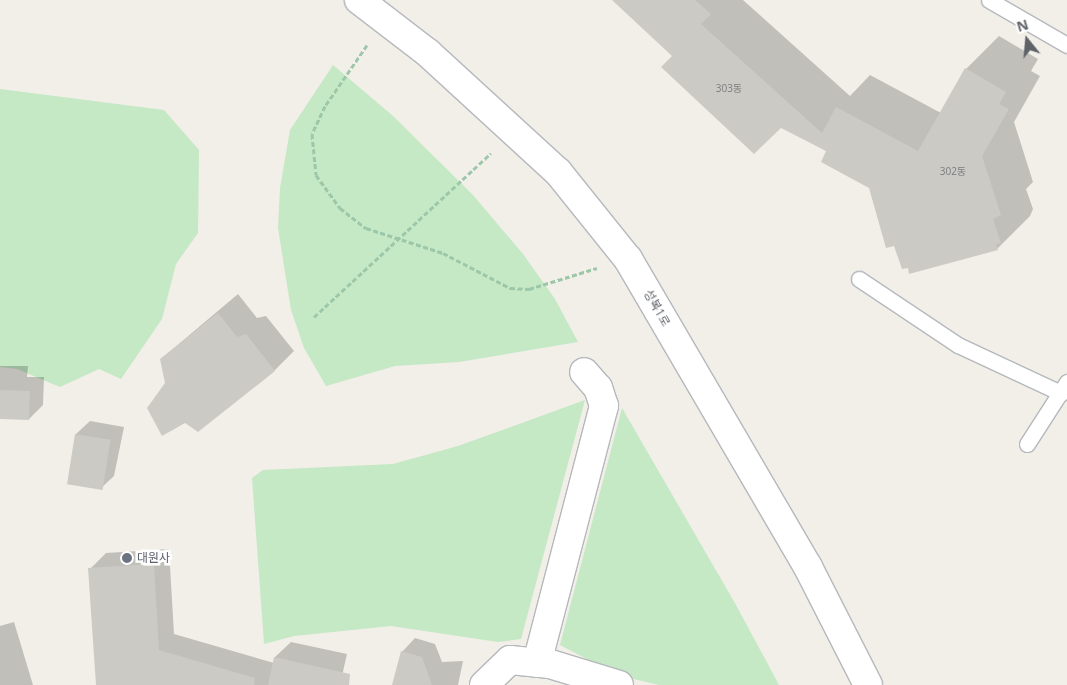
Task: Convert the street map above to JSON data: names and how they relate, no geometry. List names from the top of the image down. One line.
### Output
{"streets":{"street":["성복1로"]},"places":["대원사"],"house_numbers":["303동","302동"],"north":"top"}
